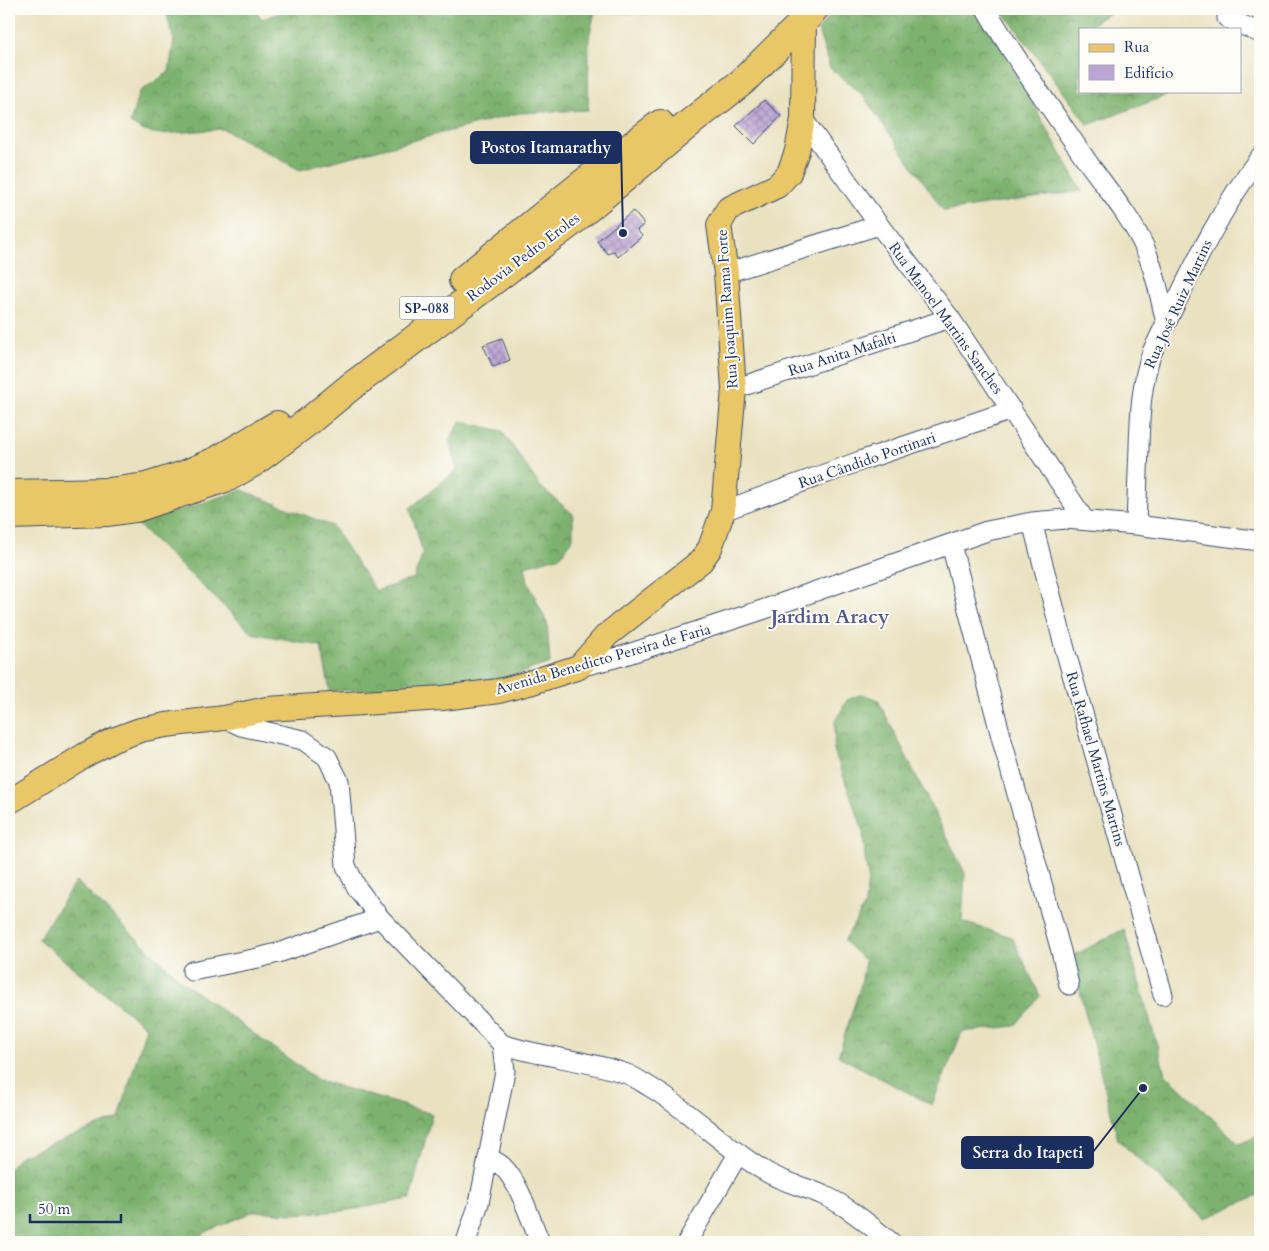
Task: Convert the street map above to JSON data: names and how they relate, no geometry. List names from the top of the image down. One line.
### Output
{"streets":{"highway":["Rodovia Pedro Eroles","SP-088"],"main road":["Rua Joaquim Rama Forte","Avenida Benedicto Pereira de Faria"],"street":["Rua José Ruiz Martins","Rua Manoel Martins Sanches","Rua Anita Mafalti","Rua Cândido Portinari","Rua Rafhael Martins Martins"]},"crossings":[["Rodovia Pedro Eroles","Rua Joaquim Rama Forte"],["Rua José Ruiz Martins","Avenida Benedicto Pereira de Faria"],["Rua Joaquim Rama Forte","Rua Manoel Martins Sanches"],["Rua Joaquim Rama Forte","Rua Anita Mafalti"],["Rua Joaquim Rama Forte","Rua Cândido Portinari"],["Rua Joaquim Rama Forte","Avenida Benedicto Pereira de Faria"],["Rua Manoel Martins Sanches","Rua Anita Mafalti"],["Rua Manoel Martins Sanches","Rua Cândido Portinari"],["Rua Manoel Martins Sanches","Avenida Benedicto Pereira de Faria"],["Avenida Benedicto Pereira de Faria","Rua Rafhael Martins Martins"]],"districts":["Jardim Aracy"],"places":["Postos Itamarathy","Serra do Itapeti"],"legend":["Rua","Edifício"],"scale_bar":"50 m"}
